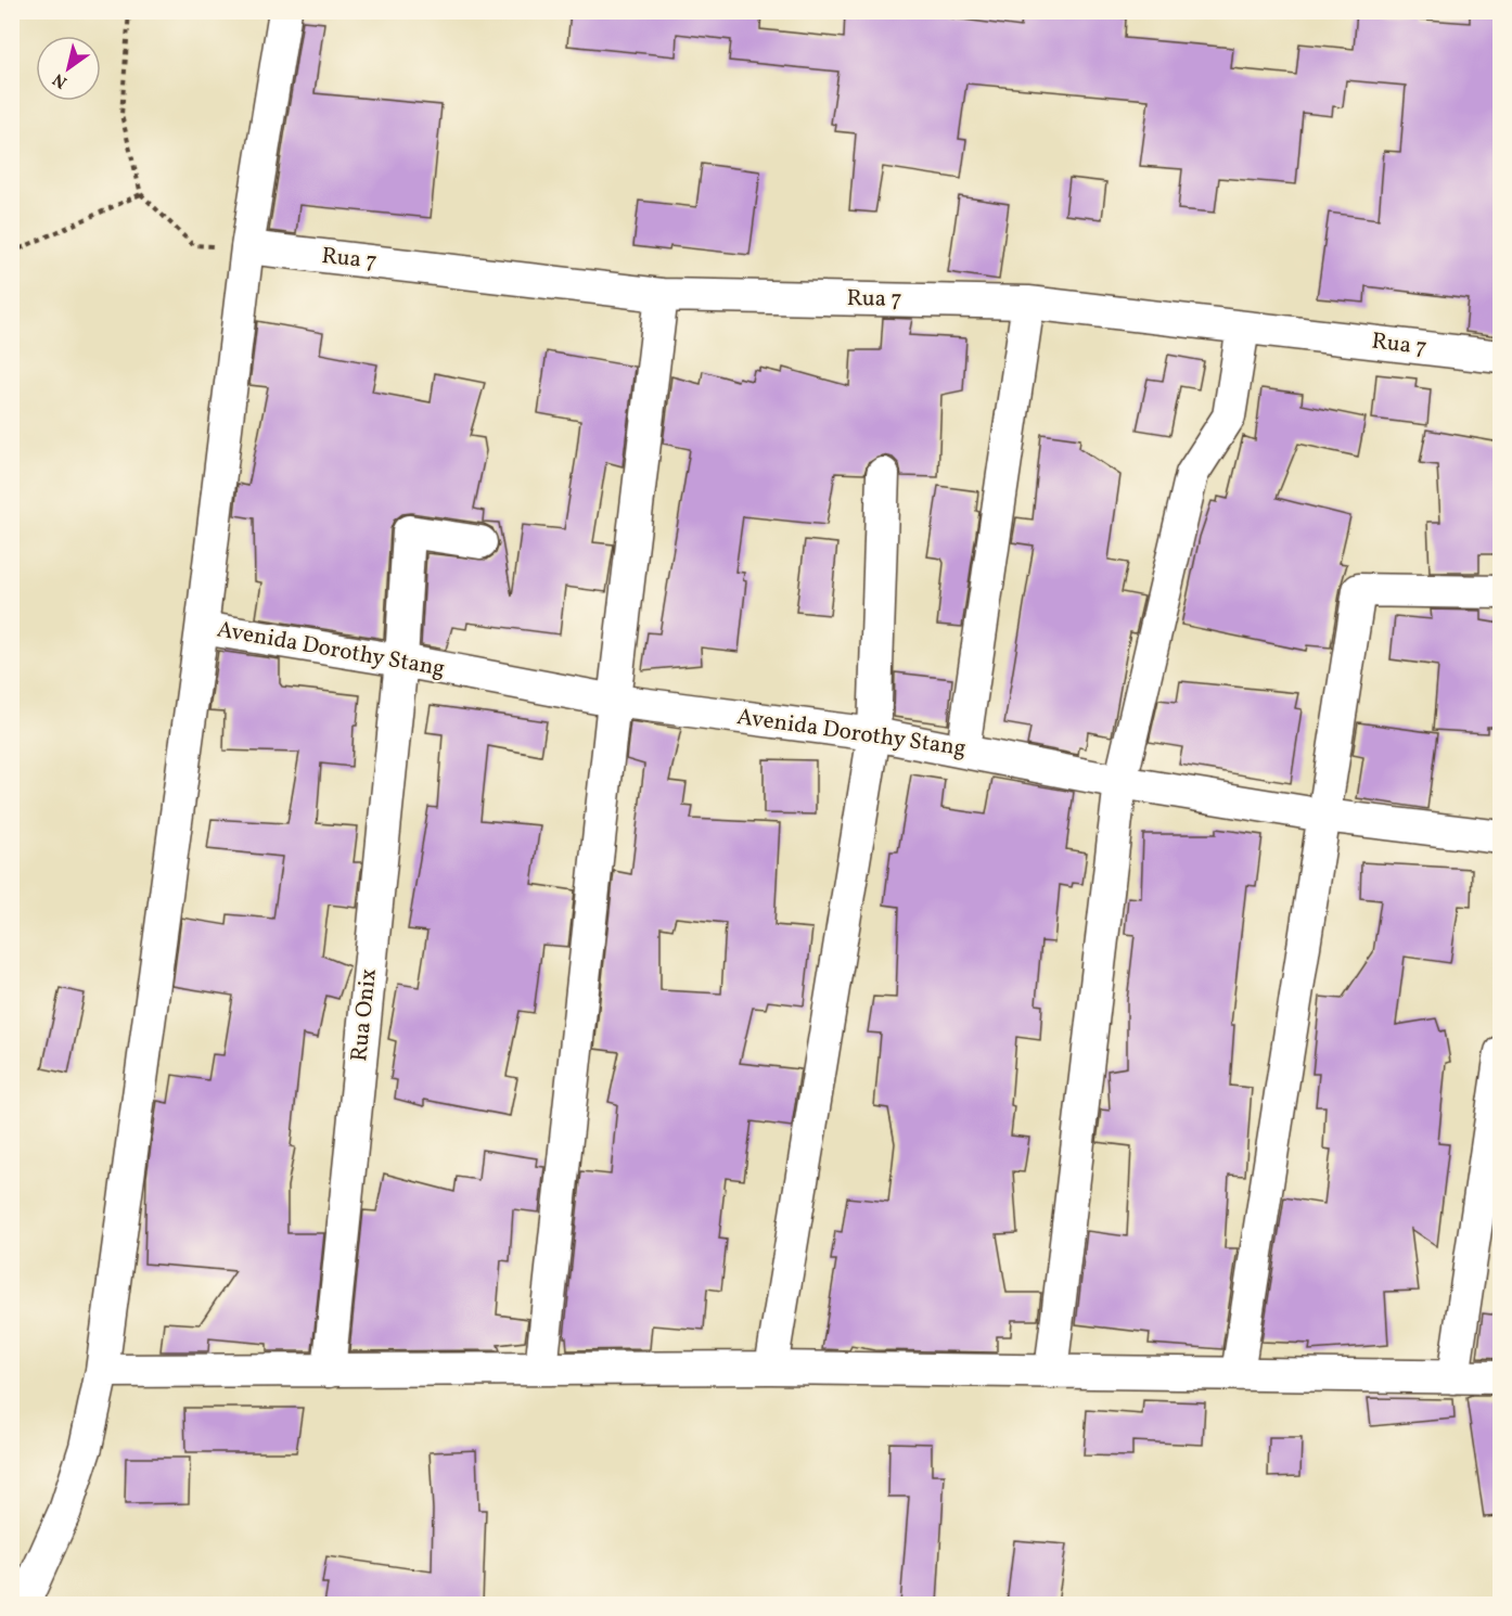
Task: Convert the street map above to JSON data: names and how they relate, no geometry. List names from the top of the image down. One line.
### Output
{"streets":{"street":["Rua 7","Avenida Dorothy Stang","Rua Onix"]},"crossings":[["Avenida Dorothy Stang","Rua Onix"]],"north":"bottom left"}
